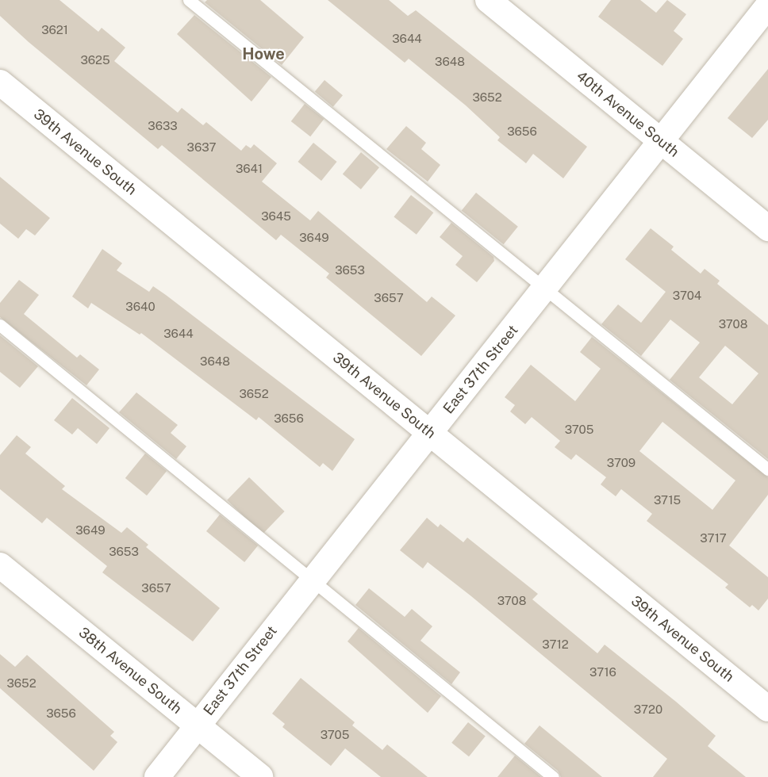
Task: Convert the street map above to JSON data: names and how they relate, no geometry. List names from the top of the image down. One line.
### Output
{"streets":{"street":["40th Avenue South","39th Avenue South","East 37th Street","38th Avenue South"]},"crossings":[["40th Avenue South","East 37th Street"],["39th Avenue South","East 37th Street"],["East 37th Street","38th Avenue South"]],"districts":["Howe"],"house_numbers":["3621","3644","3625","3648","3652","3633","3656","3637","3641","3645","3649","3653","3704","3657","3640","3708","3644","3648","3652","3656","3705","3709","3715","3649","3717","3653","3657","3708","3712","3716","3652","3720","3656","3705"]}
